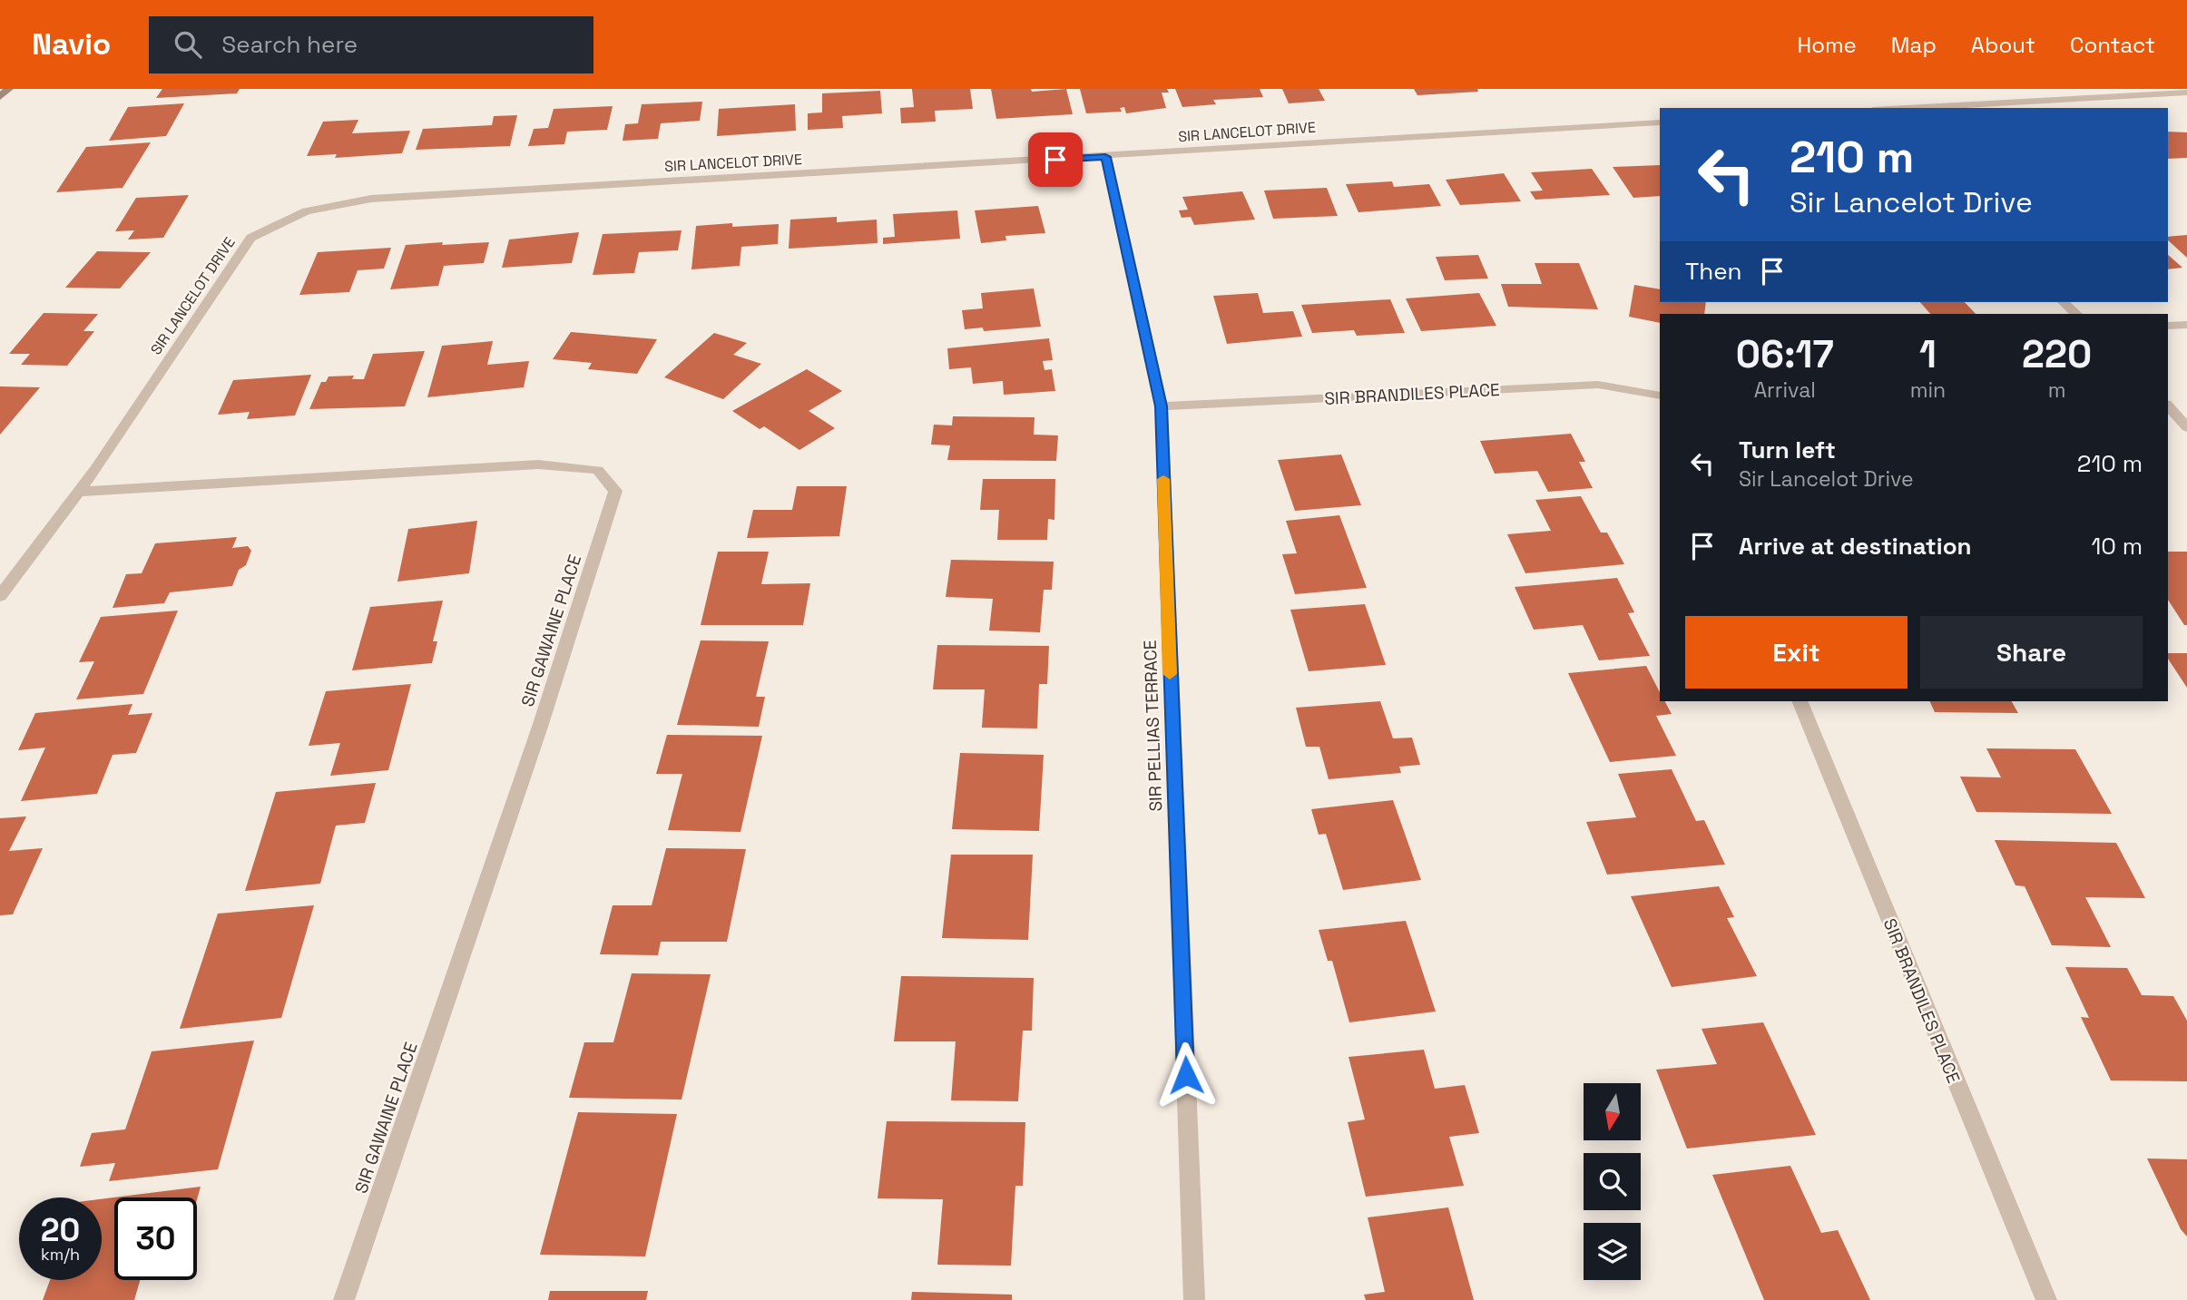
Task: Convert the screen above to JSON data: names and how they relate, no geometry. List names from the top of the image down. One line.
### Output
{"streets":{"street":["SIR LANCELOT DRIVE","SIR BRANDILES PLACE","SIR GAWAINE PLACE","SIR PELLIAS TERRACE"]},"crossings":[["SIR LANCELOT DRIVE","SIR GAWAINE PLACE"],["SIR LANCELOT DRIVE","SIR PELLIAS TERRACE"],["SIR BRANDILES PLACE","SIR PELLIAS TERRACE"]],"north":"bottom","page":{"header":"Navio","search":"Search here","nav":["Home","Map","About","Contact"],"turn":["210 m","Sir Lancelot Drive"],"then":"Then","eta":["06:17","Arrival","1","min","220","m"],"list":[{"name":"Turn left","note":"Sir Lancelot Drive","value":"210 m"},{"name":"Arrive at destination","value":"10 m"}],"buttons":["Exit","Share"],"speed":"20 km/h","limit":"30"}}
